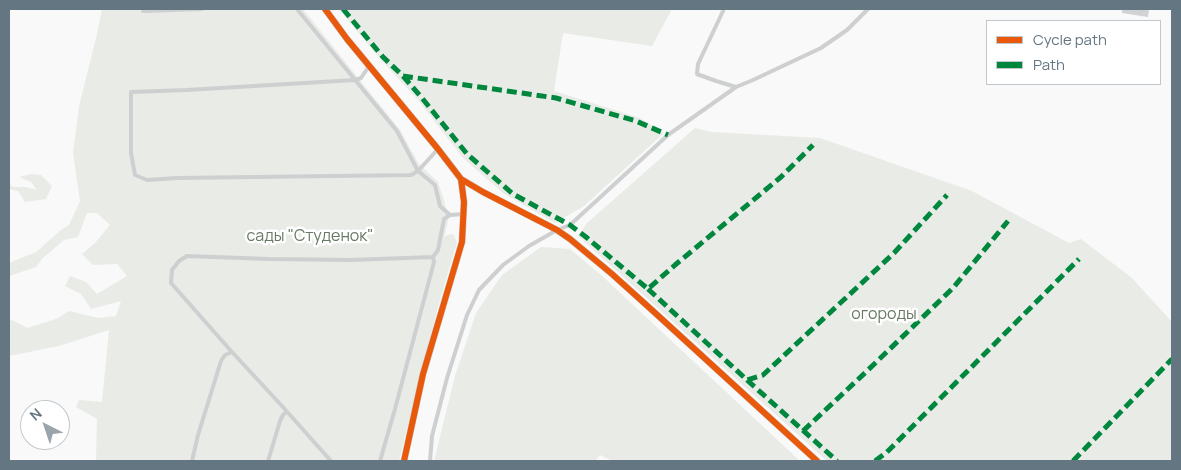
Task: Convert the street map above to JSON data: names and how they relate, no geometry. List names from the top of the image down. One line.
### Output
{"parks":["сады \"Студенок\"","огороды"],"legend":["Cycle path","Path"],"north":"top left"}
